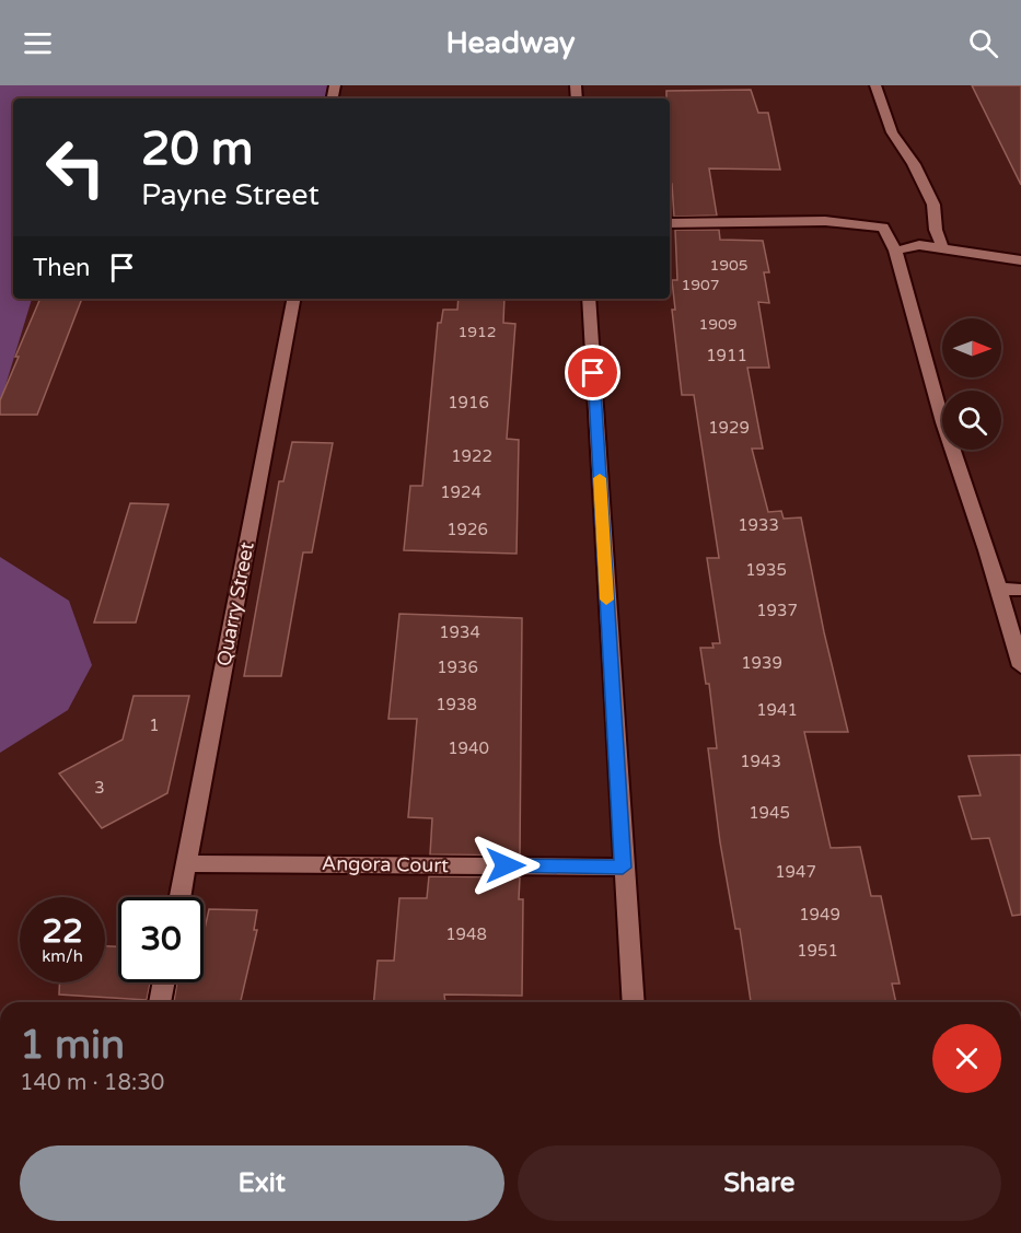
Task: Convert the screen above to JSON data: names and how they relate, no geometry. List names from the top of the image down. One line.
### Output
{"streets":{"street":["Quarry Street","Angora Court"]},"crossings":[["Quarry Street","Angora Court"]],"house_numbers":["1905","1907","1909","1912","1911","1916","1929","1922","1924","1933","1926","1935","1937","1934","1939","1936","1938","1941","1","1940","1943","3","1945","1947","1949","1948","1951"],"north":"right","page":{"header":"Headway","turn":["20 m","Payne Street"],"then":"Then","speed":"22 km/h","limit":"30","heading":["1 min","140 m · 18:30"],"buttons":["Exit","Share"]}}
